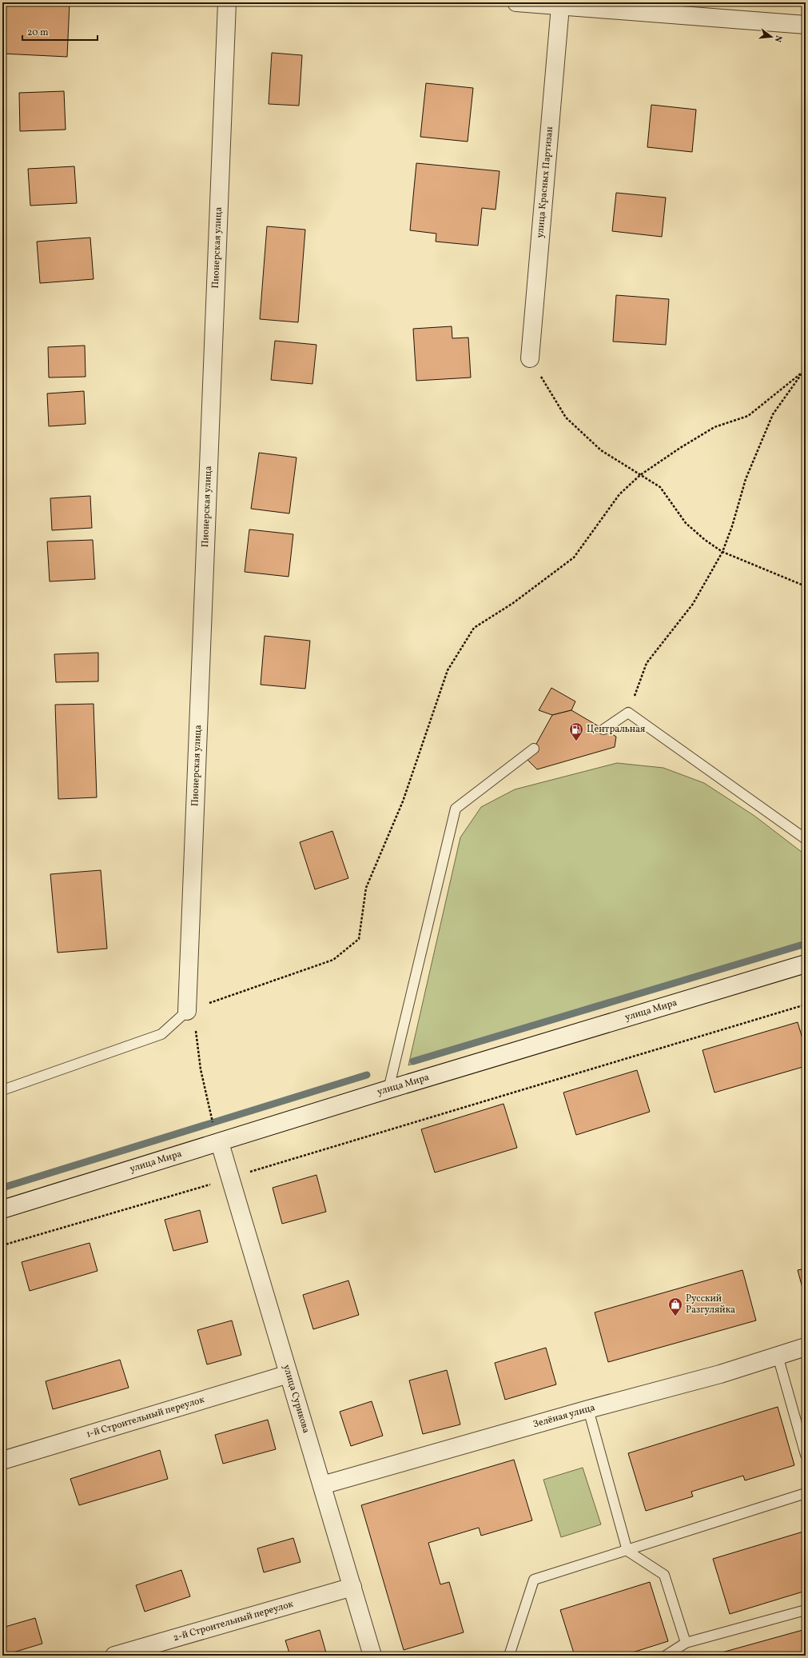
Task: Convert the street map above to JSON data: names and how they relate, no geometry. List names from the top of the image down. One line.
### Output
{"streets":{"street":["улица Красных Партизан","Пионерская улица","улица Мира","улица Сурикова","Зелёная улица","1-й Строительный переулок","2-й Строительный переулок"]},"crossings":[["улица Мира","улица Сурикова"],["улица Сурикова","Зелёная улица"],["улица Сурикова","1-й Строительный переулок"],["улица Сурикова","2-й Строительный переулок"]],"places":{"fuel station":["Центральная"],"shop":["Русский Разгуляйка"]},"scale_bar":"20 m","north":"right"}
